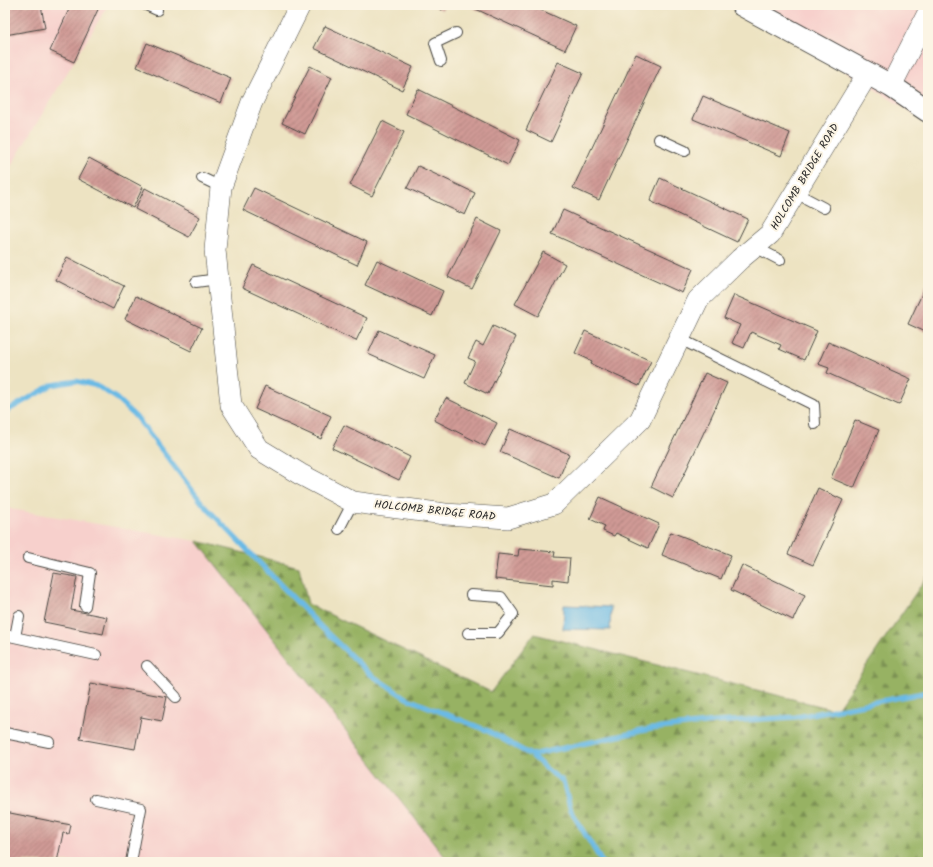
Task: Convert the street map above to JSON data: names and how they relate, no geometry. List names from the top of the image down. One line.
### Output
{"streets":{"street":["HOLCOMB BRIDGE ROAD"]}}
